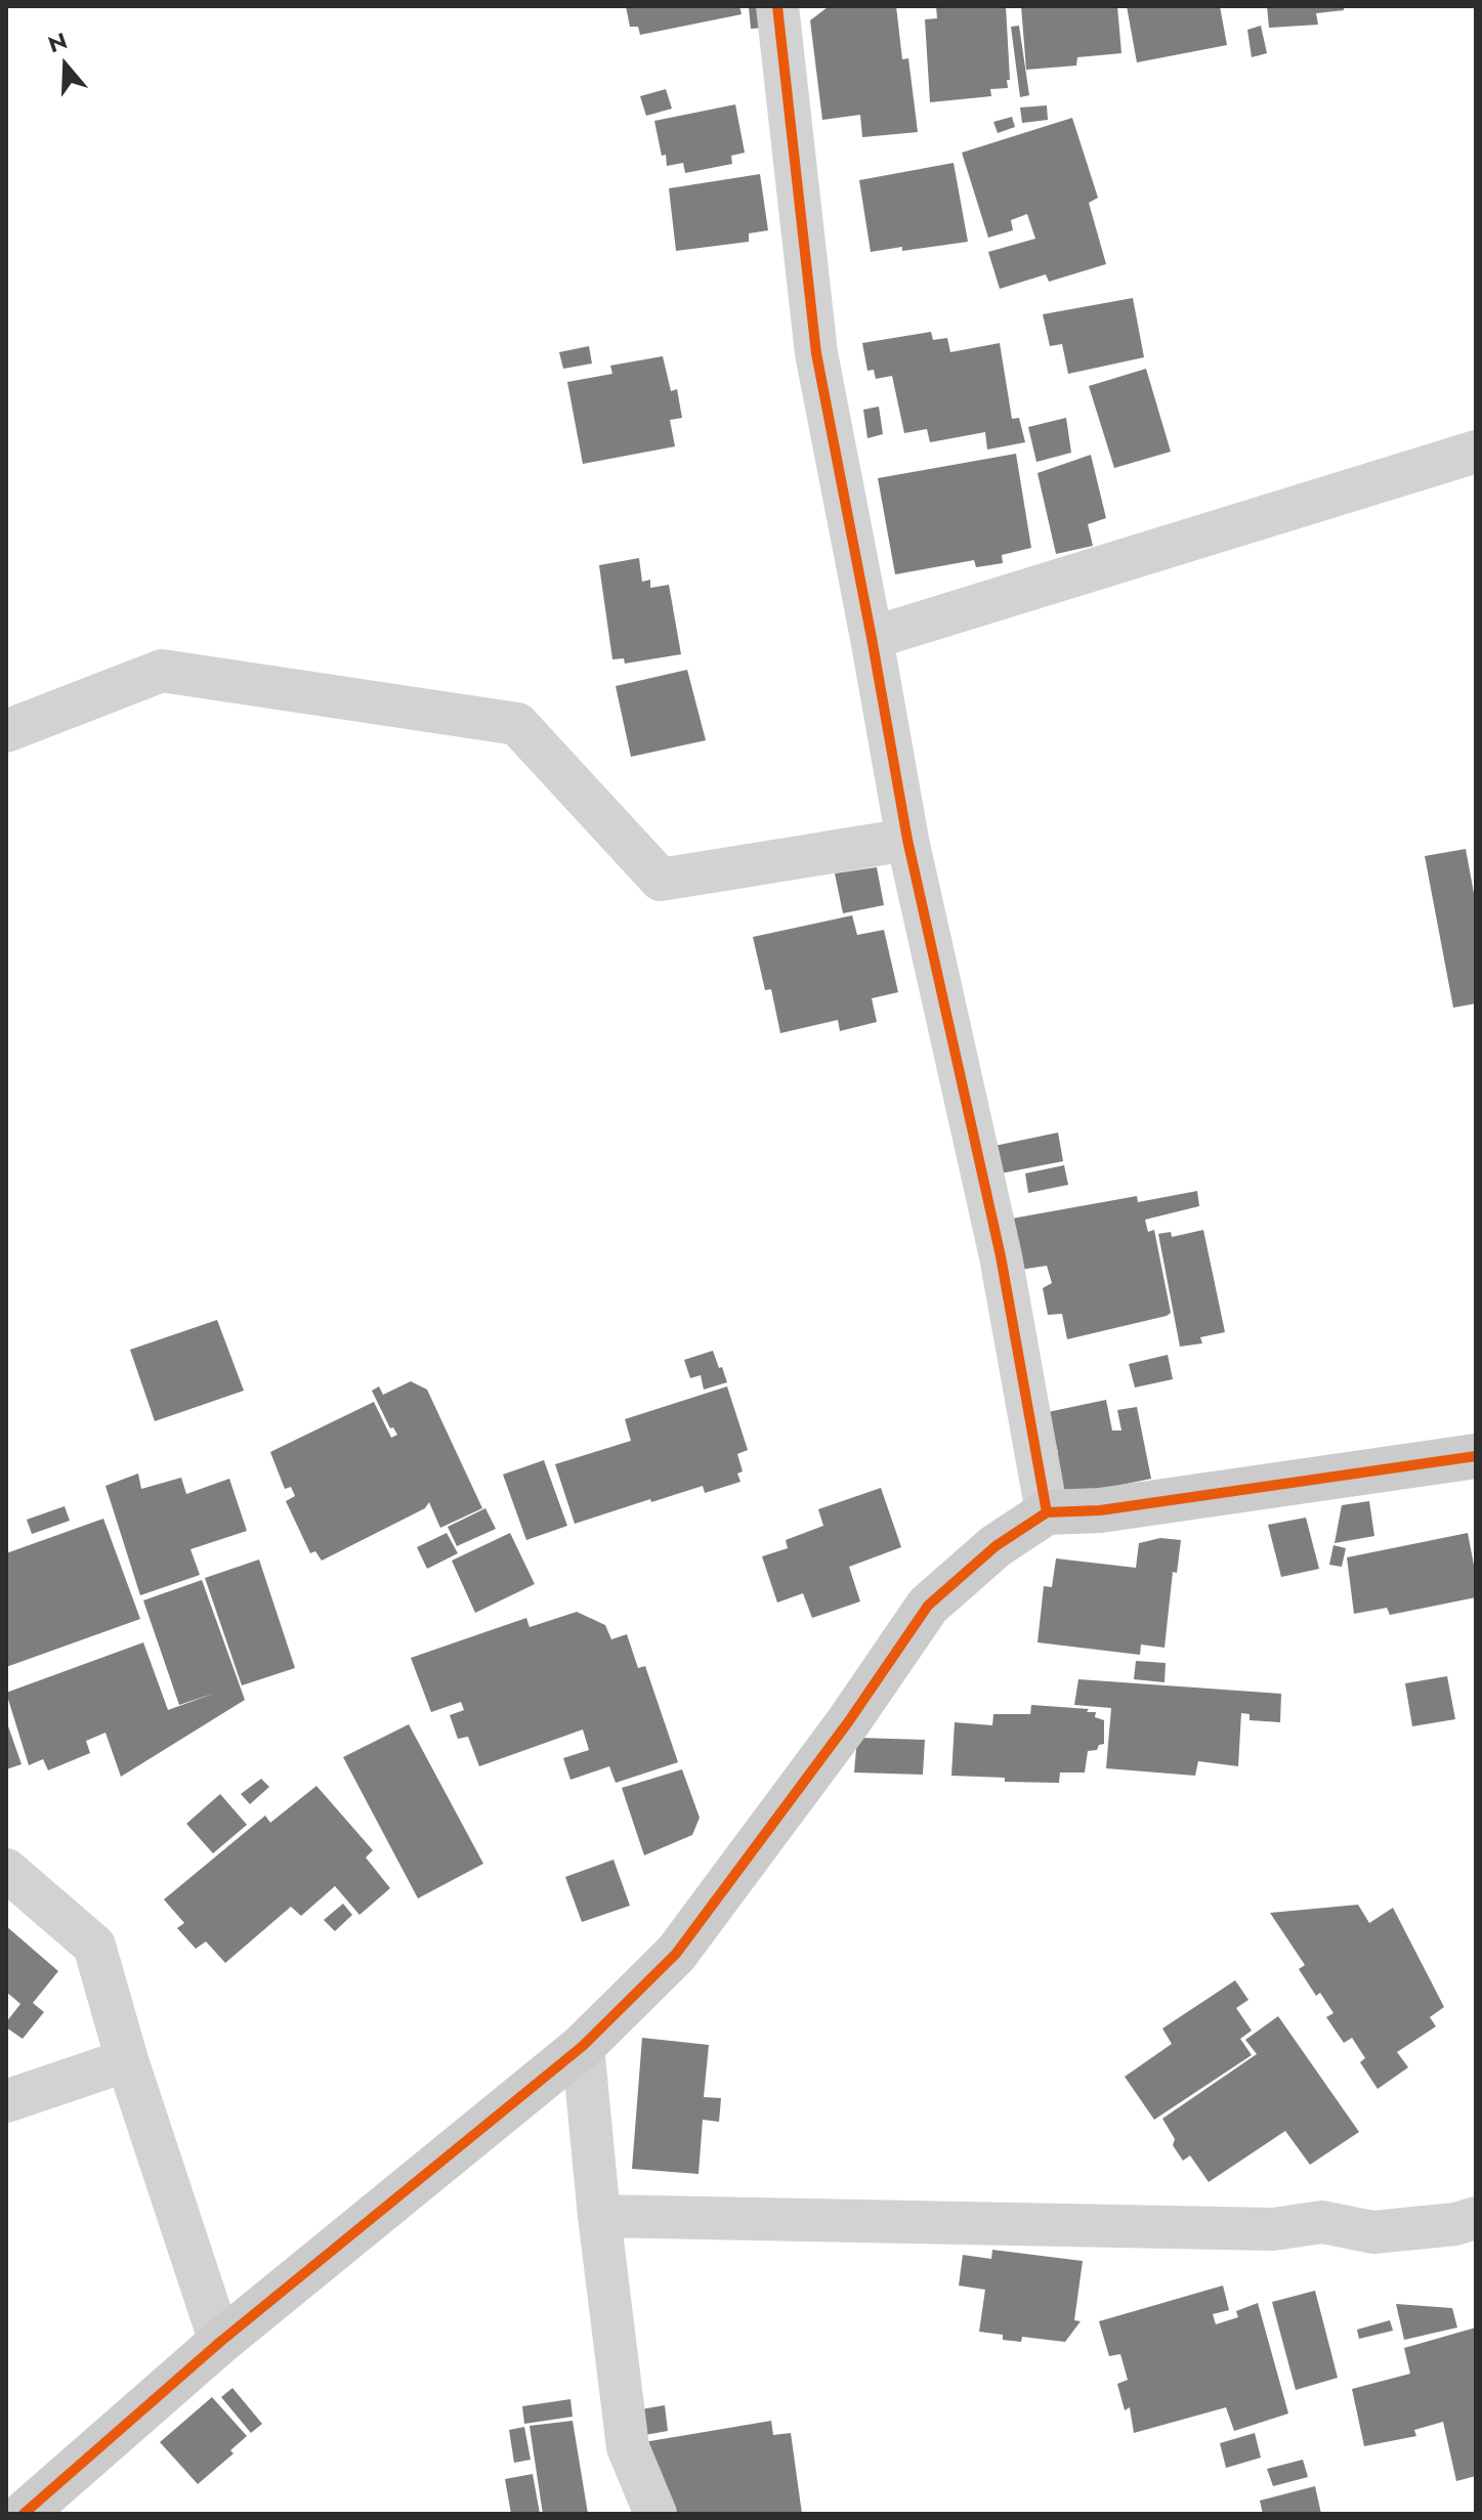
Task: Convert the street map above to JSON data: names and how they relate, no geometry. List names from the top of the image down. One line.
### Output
{"north":"top"}
